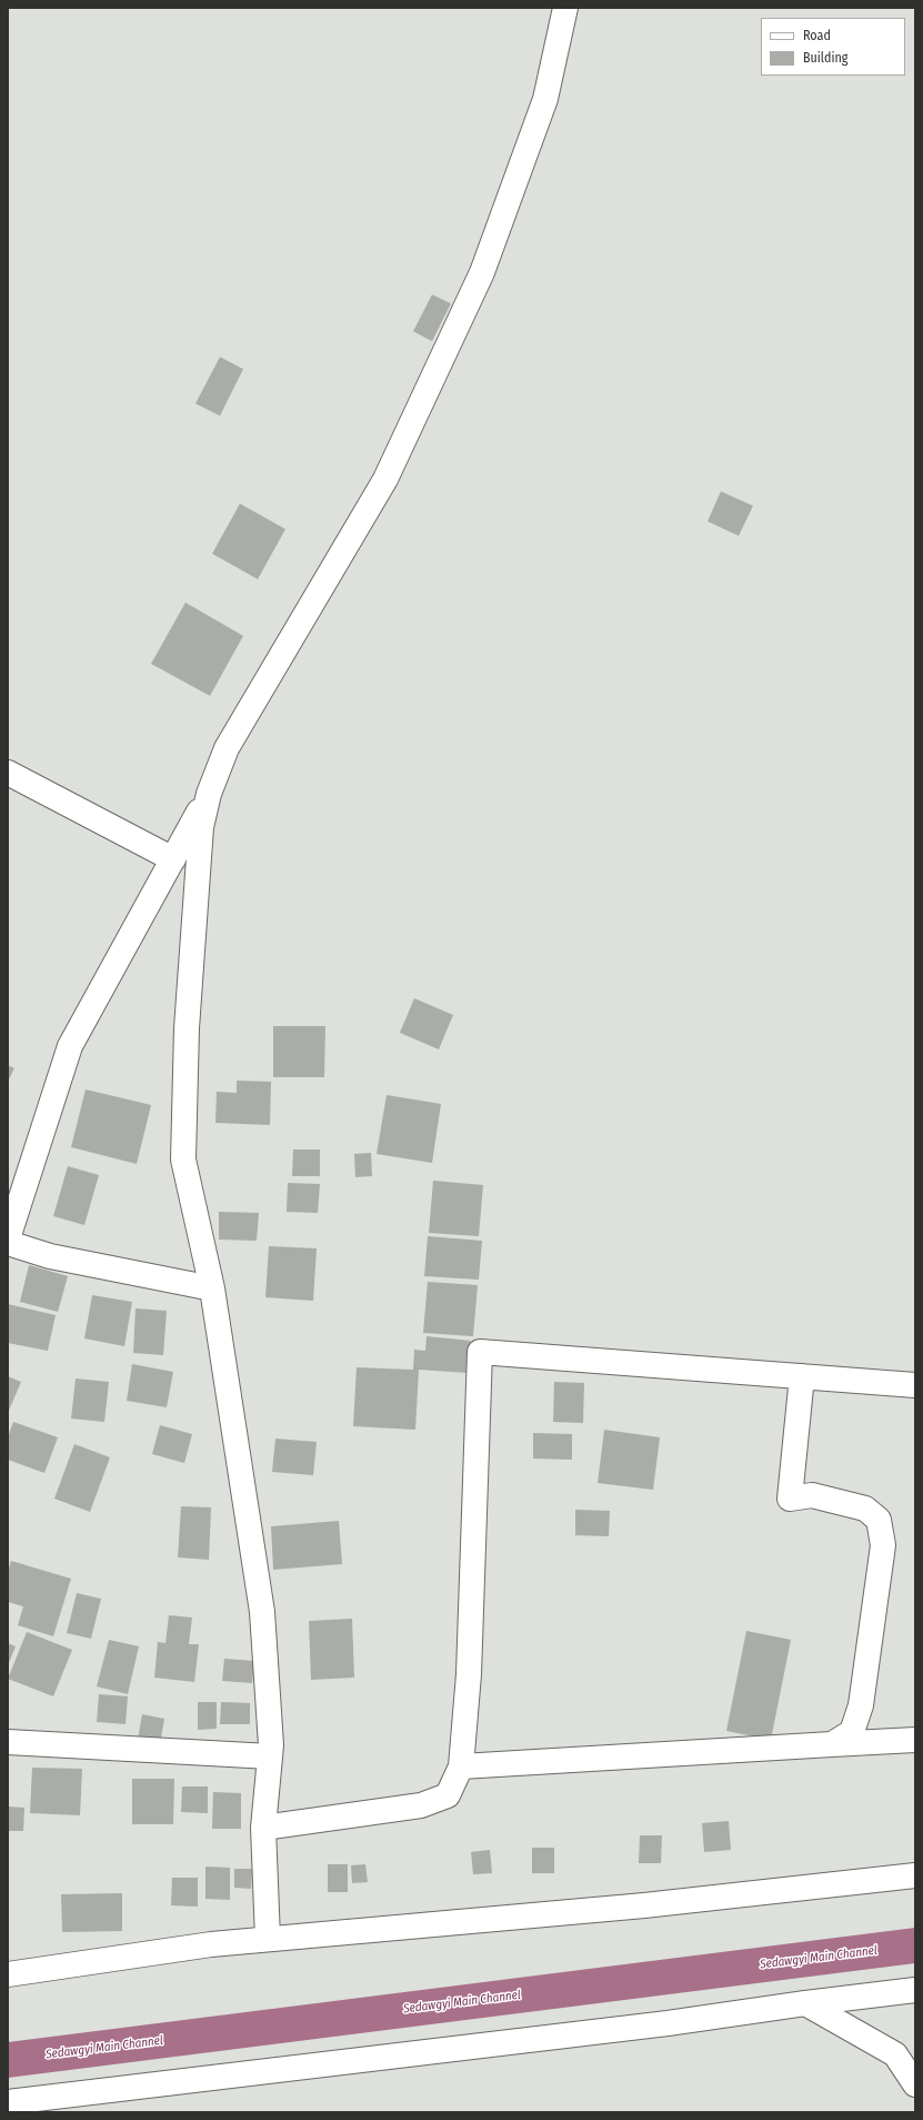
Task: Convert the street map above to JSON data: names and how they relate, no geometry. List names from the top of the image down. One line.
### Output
{"water":["Sedawgyi Main Channel"],"legend":["Road","Building"]}
